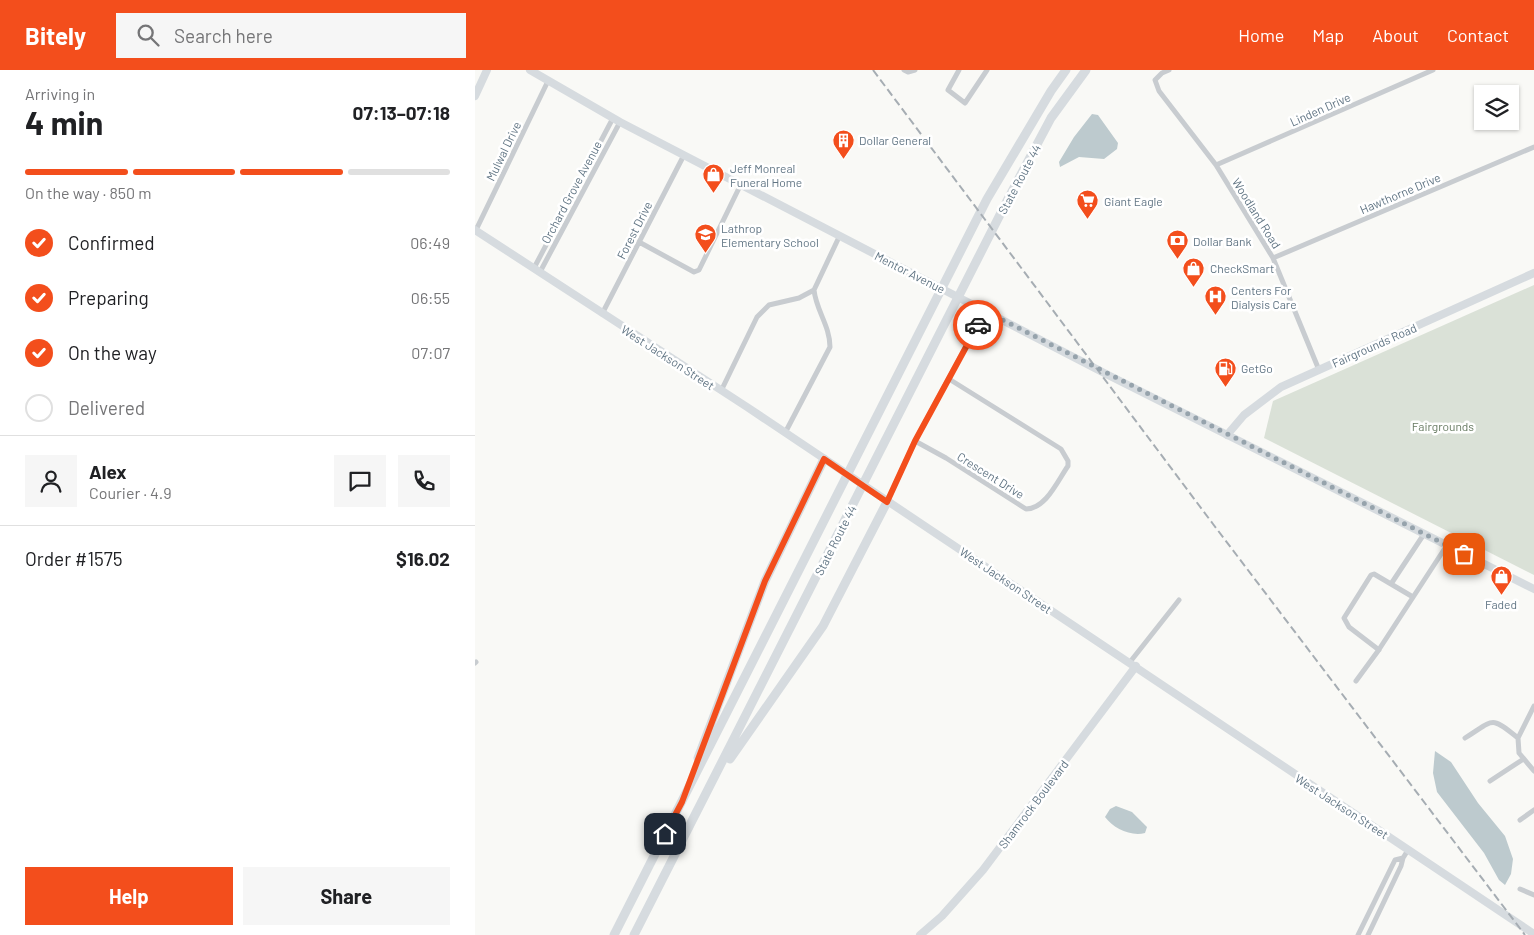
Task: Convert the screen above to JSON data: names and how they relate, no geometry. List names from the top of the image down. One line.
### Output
{"streets":{"highway":["State Route 44"],"street":["Linden Drive","Mulwal Drive","Orchard Grove Avenue","Hawthorne Drive","Woodland Road","Forest Drive","Mentor Avenue","Fairgrounds Road","West Jackson Street","Crescent Drive","Shamrock Boulevard"]},"crossings":[["Linden Drive","Woodland Road"],["Mulwal Drive","Mentor Avenue"],["Mulwal Drive","West Jackson Street"],["Orchard Grove Avenue","Mentor Avenue"],["Orchard Grove Avenue","West Jackson Street"],["Hawthorne Drive","Woodland Road"],["Woodland Road","Fairgrounds Road"],["Forest Drive","Mentor Avenue"],["Forest Drive","West Jackson Street"],["Mentor Avenue","Fairgrounds Road"],["West Jackson Street","Shamrock Boulevard"]],"parks":["Fairgrounds"],"places":{"building":["Dollar General"],"shop":["Jeff Monreal Funeral Home","CheckSmart","Faded"],"supermarket":["Giant Eagle"],"school or university":["Lathrop Elementary School"],"bank":["Dollar Bank"],"hospital":["Centers For Dialysis Care"],"fuel station":["GetGo"]},"page":{"header":"Bitely","search":"Search here","nav":["Home","Map","About","Contact"],"heading":["4 min","Arriving in","07:13–07:18"],"panel":["Alex","Courier · 4.9","Order #1575","$16.02"],"bar":"On the way · 850 m","list":[["Confirmed","06:49"],["Preparing","06:55"],["On the way","07:07"],"Delivered"],"buttons":["Help","Share"]}}
